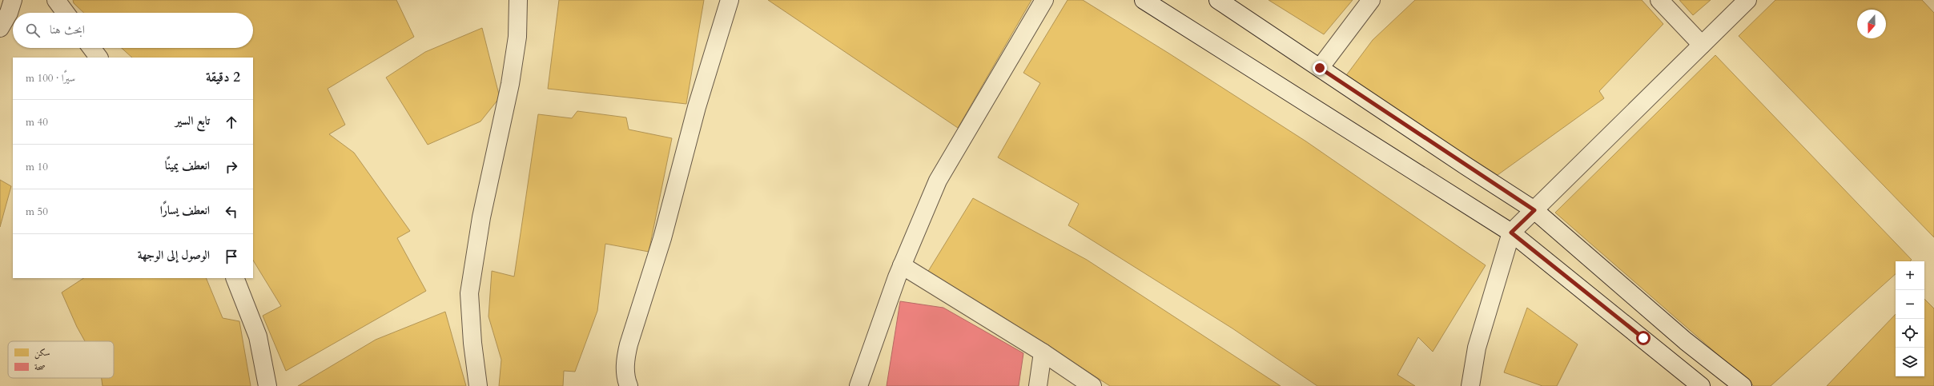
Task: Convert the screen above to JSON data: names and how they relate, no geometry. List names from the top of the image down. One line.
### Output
{"legend":["سكن","صحة"],"north":"bottom","page":{"search":"ابحث هنا","heading":["2 دقيقة","سيرًا · 100 m"],"list":[["تابع السير","40 m"],["انعطف يمينًا","10 m"],["انعطف يسارًا","50 m"],"الوصول إلى الوجهة"],"map_buttons":["+","−"]}}
